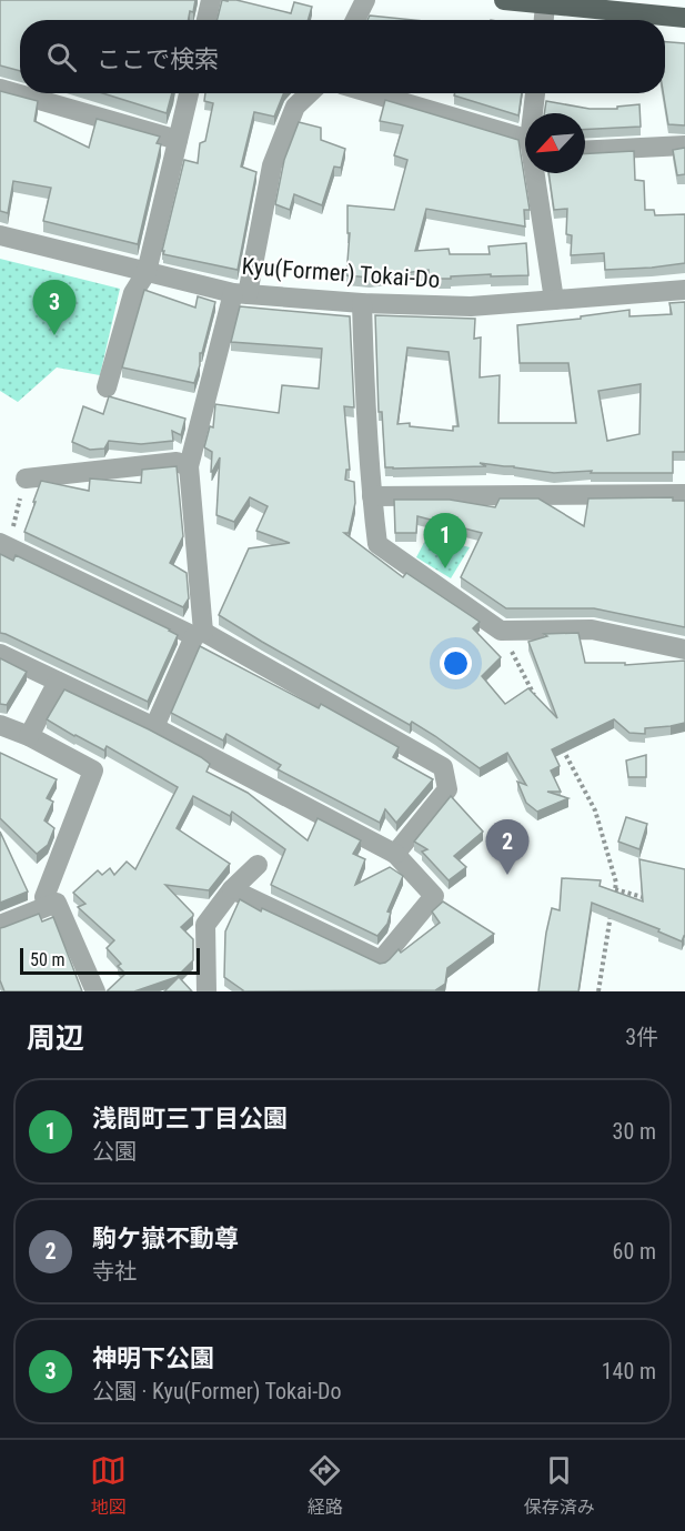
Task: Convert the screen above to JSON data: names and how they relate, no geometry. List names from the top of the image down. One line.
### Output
{"streets":{"street":["Kyu(Former) Tokai-Do"]},"scale_bar":"50 m","north":"bottom left","page":{"search":"ここで検索","pins":["3","1","2"],"scale":"50 m","heading":["周辺","3件"],"list":[{"mark":"1","name":"浅間町三丁目公園","note":"公園","value":"30 m"},{"mark":"2","name":"駒ケ嶽不動尊","note":"寺社","value":"60 m"},{"mark":"3","name":"神明下公園","note":"公園 · Kyu(Former) Tokai-Do","value":"140 m"}],"nav":["地図","経路","保存済み"]}}
